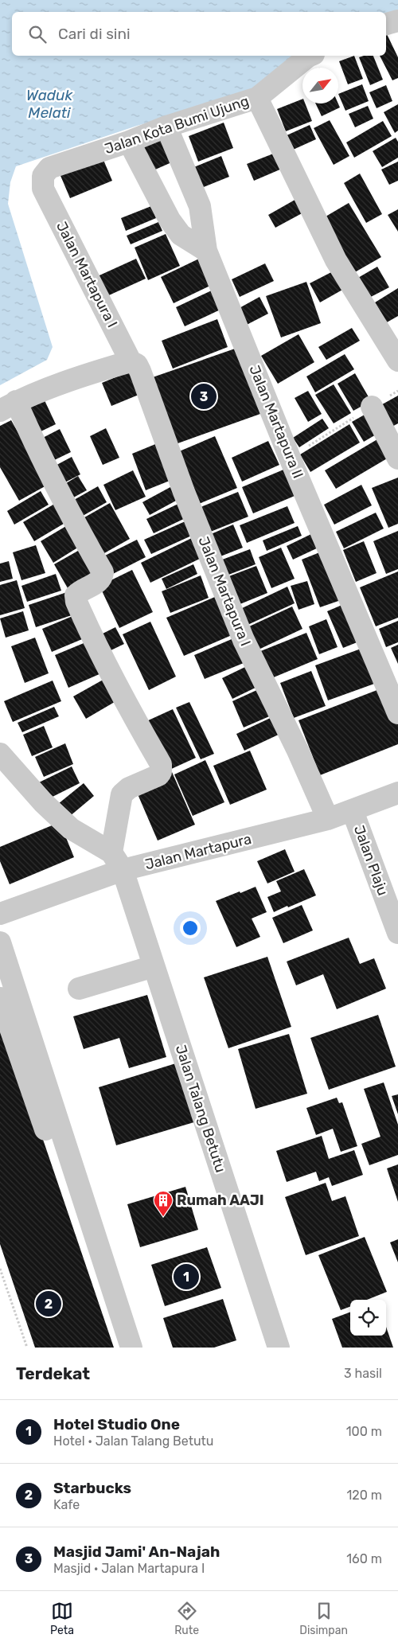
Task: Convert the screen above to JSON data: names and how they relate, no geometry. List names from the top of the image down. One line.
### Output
{"streets":{"street":["Jalan Kota Bumi Ujung","Jalan Martapura I","Jalan Martapura II","Jalan Martapura","Jalan Plaju","Jalan Talang Betutu"]},"crossings":[["Jalan Kota Bumi Ujung","Jalan Martapura I"],["Jalan Kota Bumi Ujung","Jalan Martapura II"],["Jalan Martapura I","Jalan Martapura"],["Jalan Martapura","Jalan Plaju"],["Jalan Martapura","Jalan Talang Betutu"]],"water":["Waduk Melati"],"places":{"building":["Rumah AAJI"]},"north":"top right","page":{"search":"Cari di sini","pins":["3","1","2"],"heading":["Terdekat","3 hasil"],"list":[{"mark":"1","name":"Hotel Studio One","note":"Hotel · Jalan Talang Betutu","value":"100 m"},{"mark":"2","name":"Starbucks","note":"Kafe","value":"120 m"},{"mark":"3","name":"Masjid Jami' An-Najah","note":"Masjid · Jalan Martapura I","value":"160 m"}],"nav":["Peta","Rute","Disimpan"]}}
